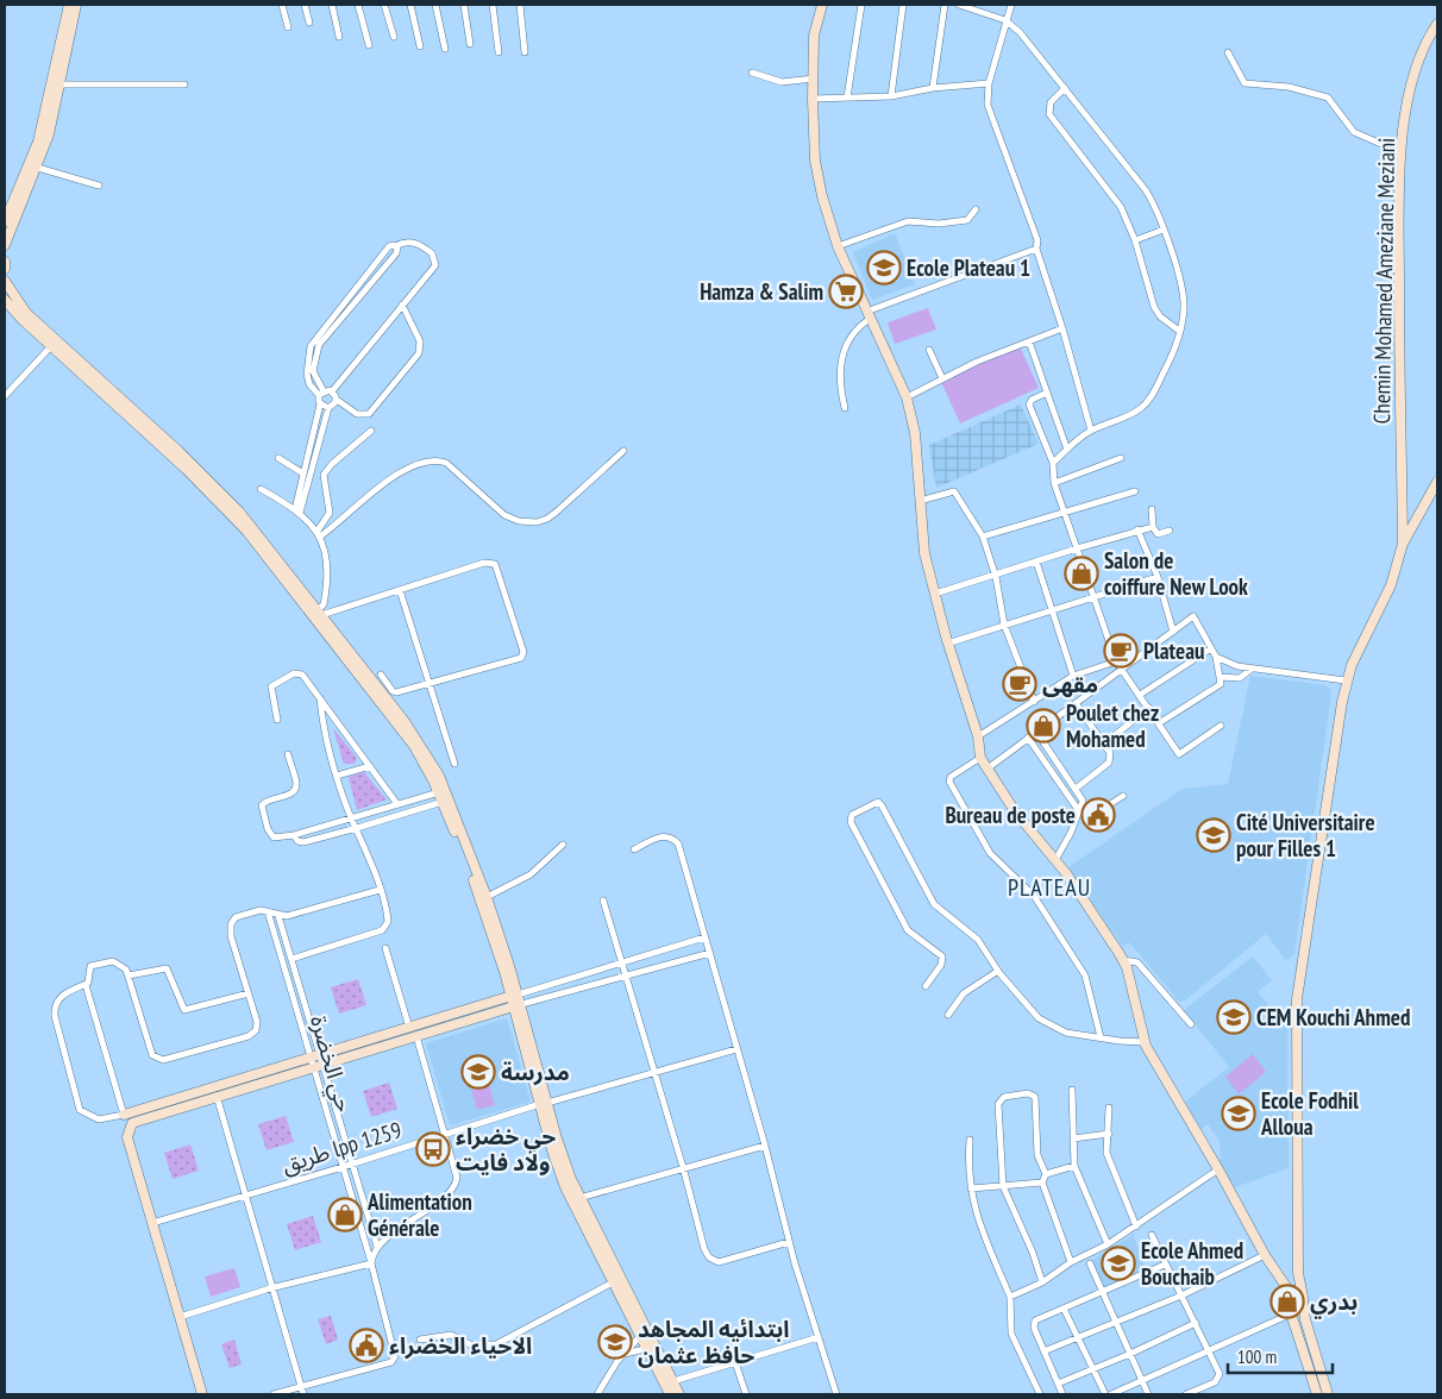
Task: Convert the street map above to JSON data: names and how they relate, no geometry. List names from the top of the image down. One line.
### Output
{"streets":{"main road":["Chemin Mohamed Ameziane Meziani"],"street":["حي الخضرة","طريق lpp 1259"]},"crossings":[["حي الخضرة","طريق lpp 1259"]],"districts":["PLATEAU"],"places":{"school or university":["Ecole Plateau 1","Cité Universitaire pour Filles 1","CEM Kouchi Ahmed","مدرسة","Ecole Fodhil Alloua","Ecole Ahmed Bouchaib","ابتدائيه المجاهد حافظ عثمان"],"supermarket":["Hamza & Salim"],"shop":["Salon de coiffure New Look","Poulet chez Mohamed","Alimentation Générale","بدري"],"cafe":["Plateau","مقهى"],"public building":["Bureau de poste","الاحياء الخضراء"],"bus stop":["حي خضراء ولاد فايت"]},"scale_bar":"100 m"}
